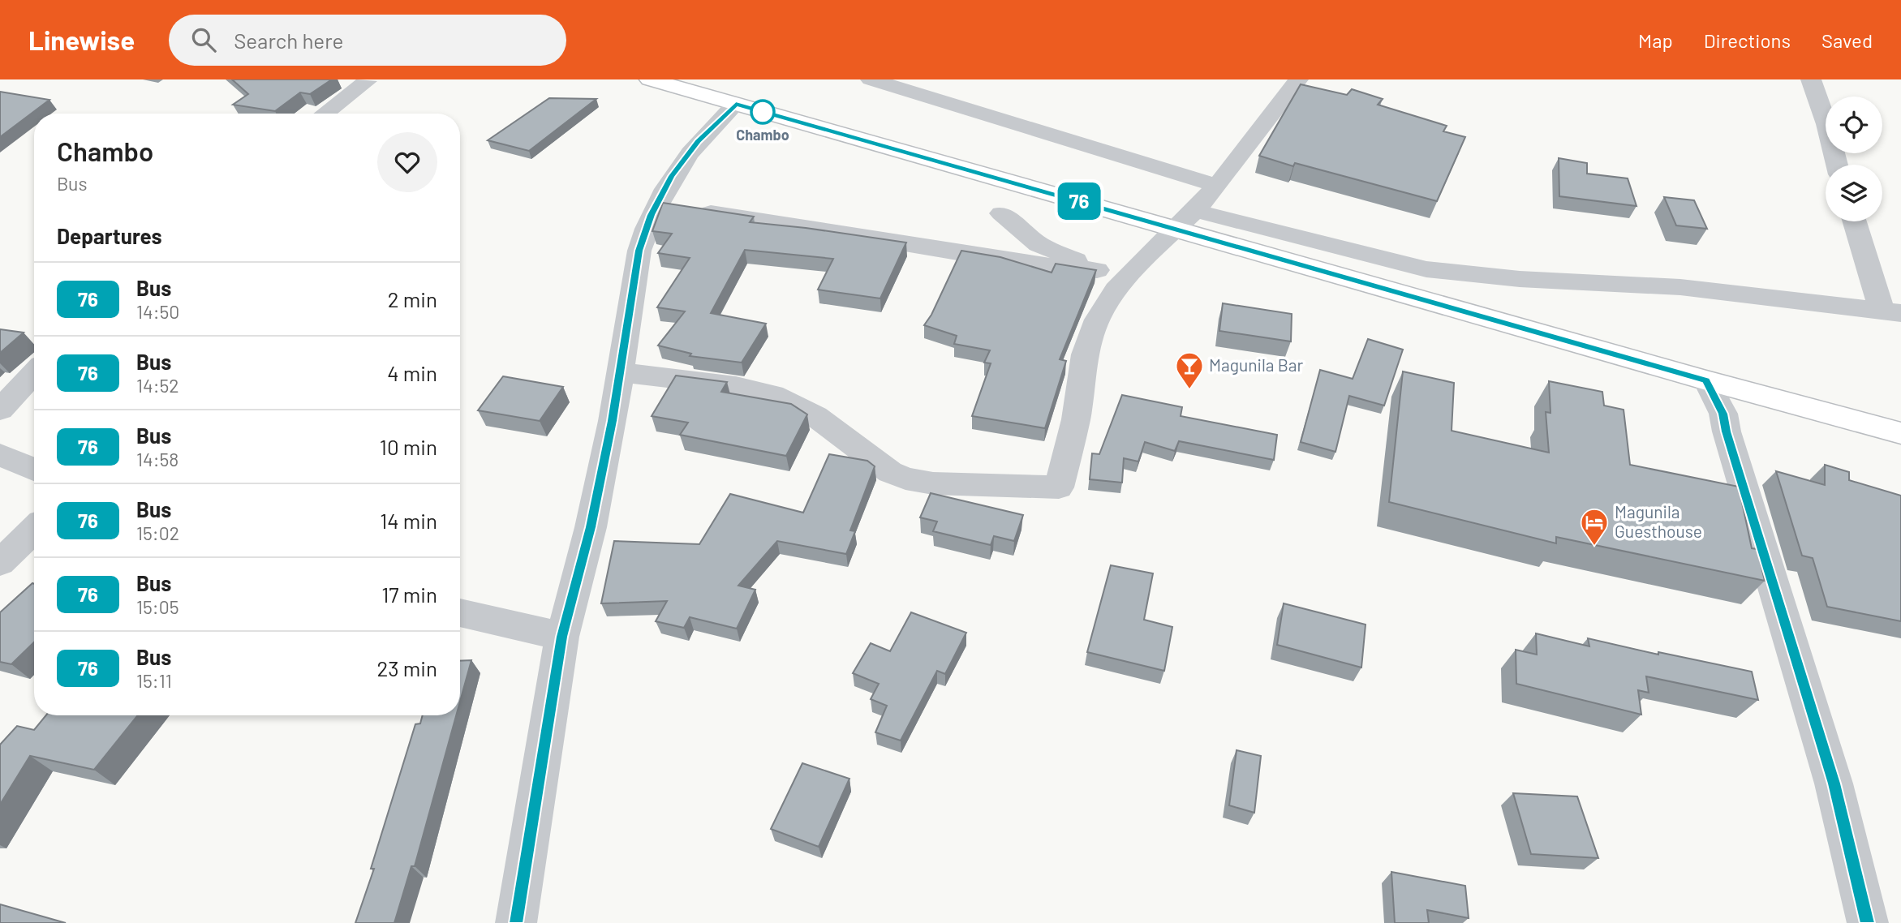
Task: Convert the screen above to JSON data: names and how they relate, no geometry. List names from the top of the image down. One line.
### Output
{"places":{"other":["Chambo"],"bar":["Magunila Bar"],"hotel":["Magunila Guesthouse"]},"lines":["bus line 76"],"page":{"header":"Linewise","search":"Search here","nav":["Map","Directions","Saved"],"on_map":"76","heading":[["Chambo","Bus"],"Departures"],"list":[{"mark":"76","name":"Bus","note":"14:50","value":"2 min"},{"mark":"76","name":"Bus","note":"14:52","value":"4 min"},{"mark":"76","name":"Bus","note":"14:58","value":"10 min"},{"mark":"76","name":"Bus","note":"15:02","value":"14 min"},{"mark":"76","name":"Bus","note":"15:05","value":"17 min"},{"mark":"76","name":"Bus","note":"15:11","value":"23 min"}]}}
